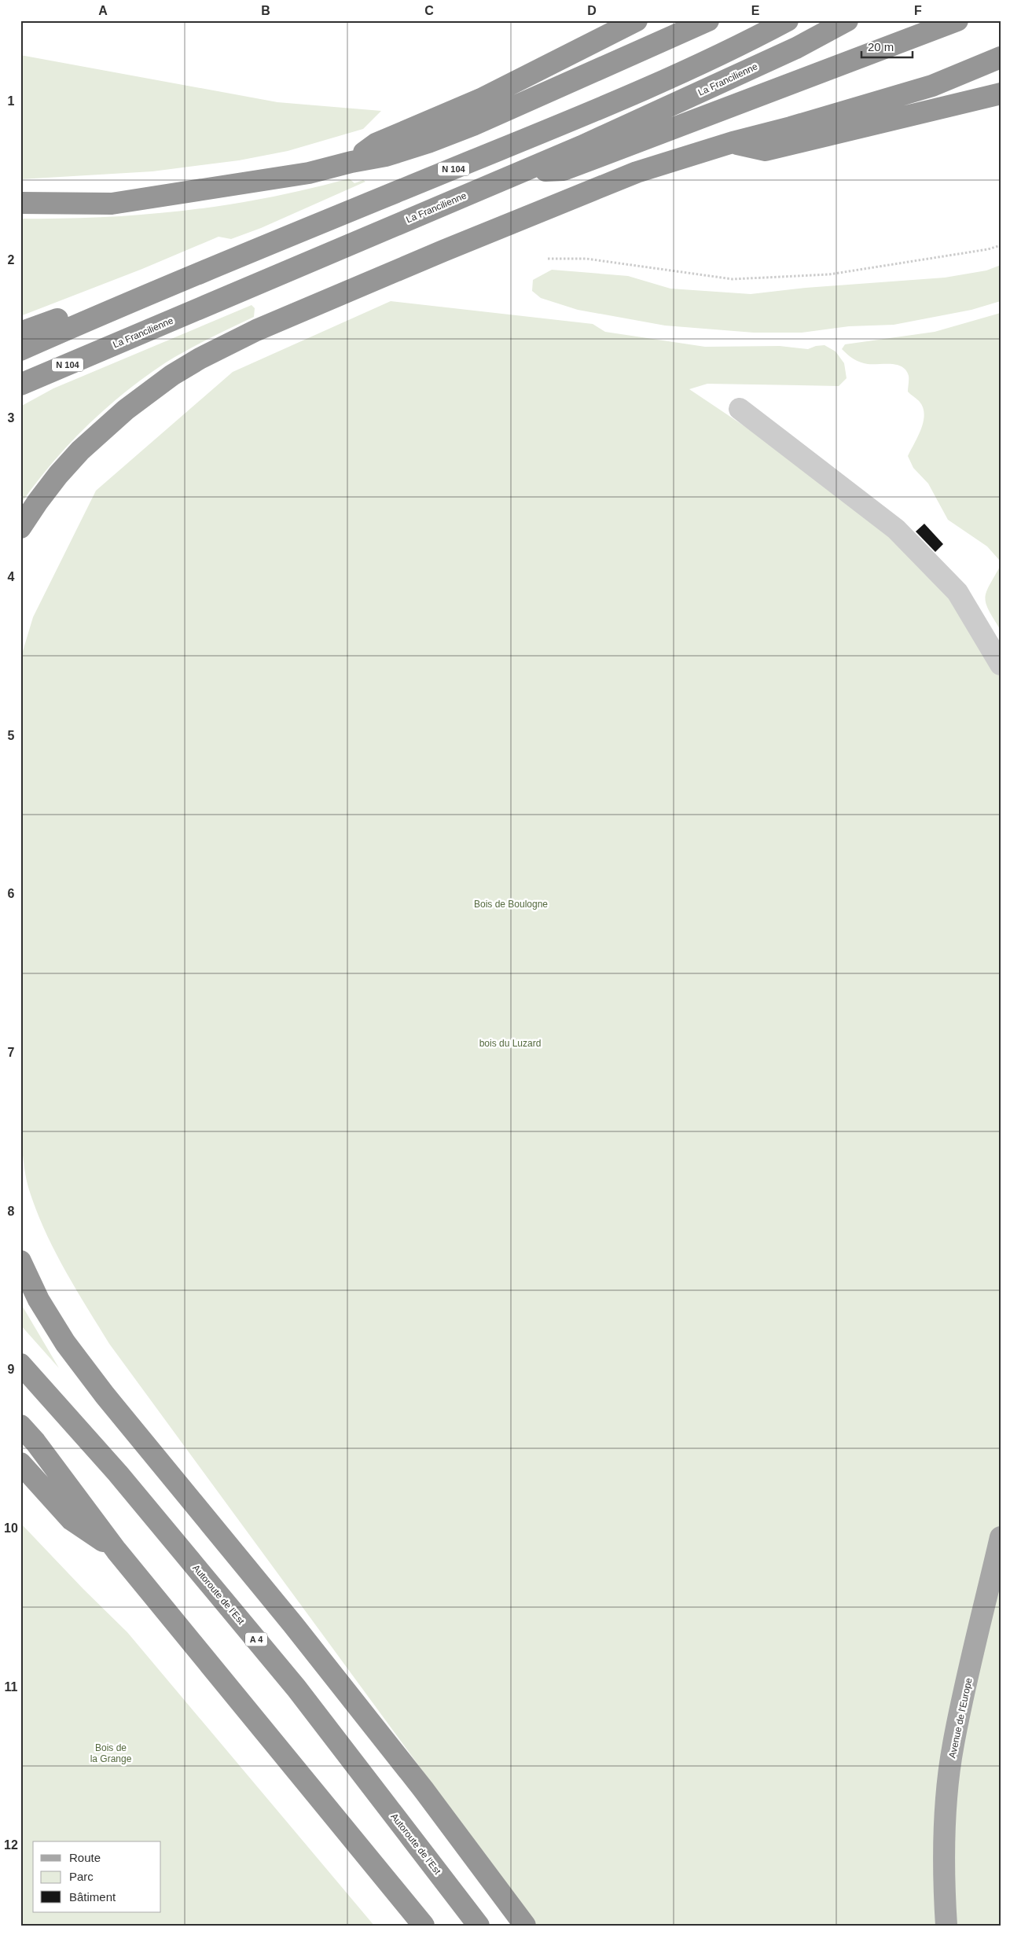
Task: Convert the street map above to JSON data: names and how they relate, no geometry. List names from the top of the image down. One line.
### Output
{"streets":{"highway":["La Francilienne","N 104","Autoroute de l’Est","A 4"],"main road":["Avenue de l'Europe"]},"parks":["Bois de Boulogne","bois du Luzard","Bois de la Grange"],"legend":["Route","Parc","Bâtiment"],"scale_bar":"20 m","grid":{"columns":["A","B","C","D","E","F"],"rows":["1","2","3","4","5","6","7","8","9","10","11","12"]}}
